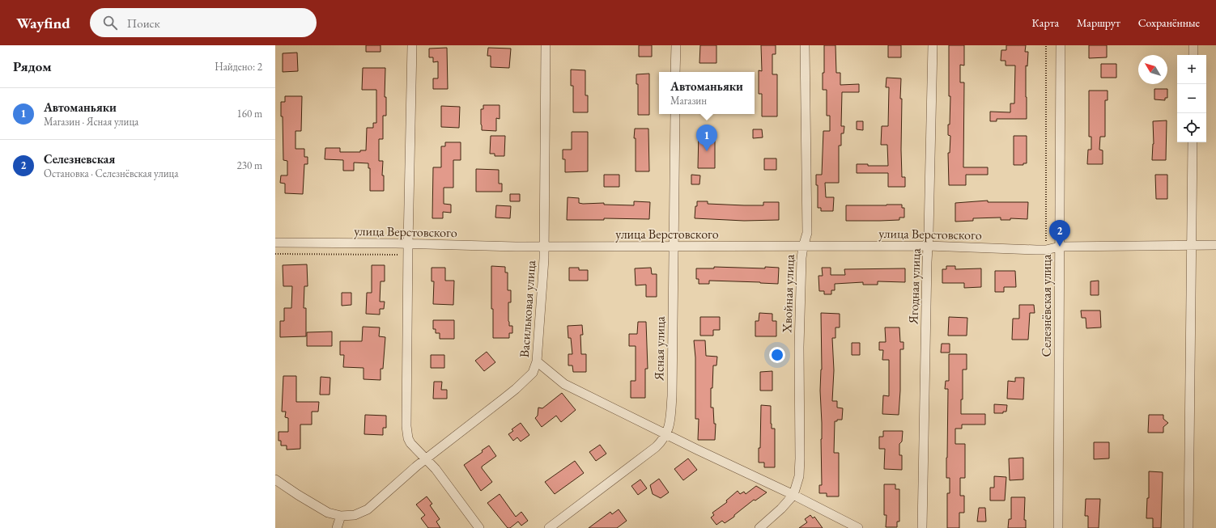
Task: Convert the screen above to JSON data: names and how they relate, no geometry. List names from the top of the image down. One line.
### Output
{"streets":{"street":["улица Верстовского","Ягодная улица","Хвойная улица","Селезнёвская улица","Васильковая улица","Ясная улица"]},"crossings":[["улица Верстовского","Ягодная улица"],["улица Верстовского","Хвойная улица"],["улица Верстовского","Селезнёвская улица"],["улица Верстовского","Васильковая улица"],["улица Верстовского","Ясная улица"]],"north":"top left","page":{"header":"Wayfind","search":"Поиск","nav":["Карта","Маршрут","Сохранённые"],"heading":["Рядом","Найдено: 2"],"map_buttons":["+","−"],"popup":["Автоманьяки","Магазин"],"list":[{"mark":"1","name":"Автоманьяки","note":"Магазин · Ясная улица","value":"160 m"},{"mark":"2","name":"Селезневская","note":"Остановка · Селезнёвская улица","value":"230 m"}],"pins":["1","2"]}}
